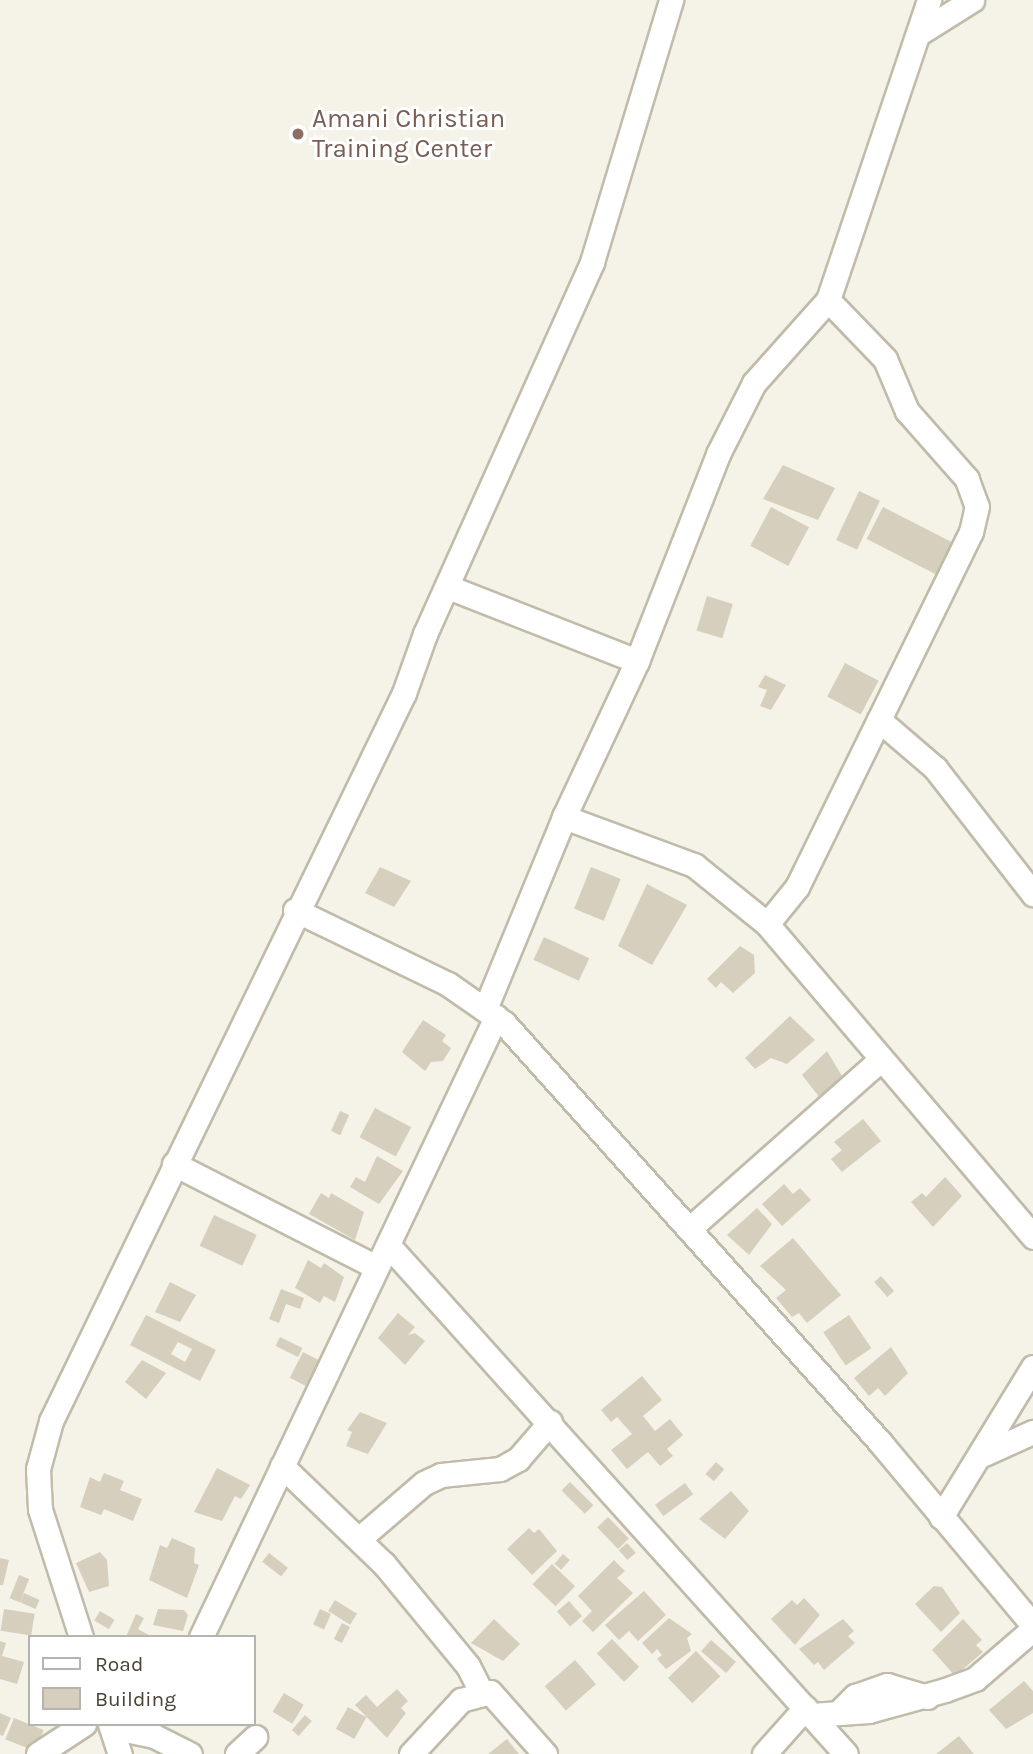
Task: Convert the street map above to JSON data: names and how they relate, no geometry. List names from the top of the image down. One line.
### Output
{"places":["Amani Christian Training Center"],"legend":["Road","Building"]}
